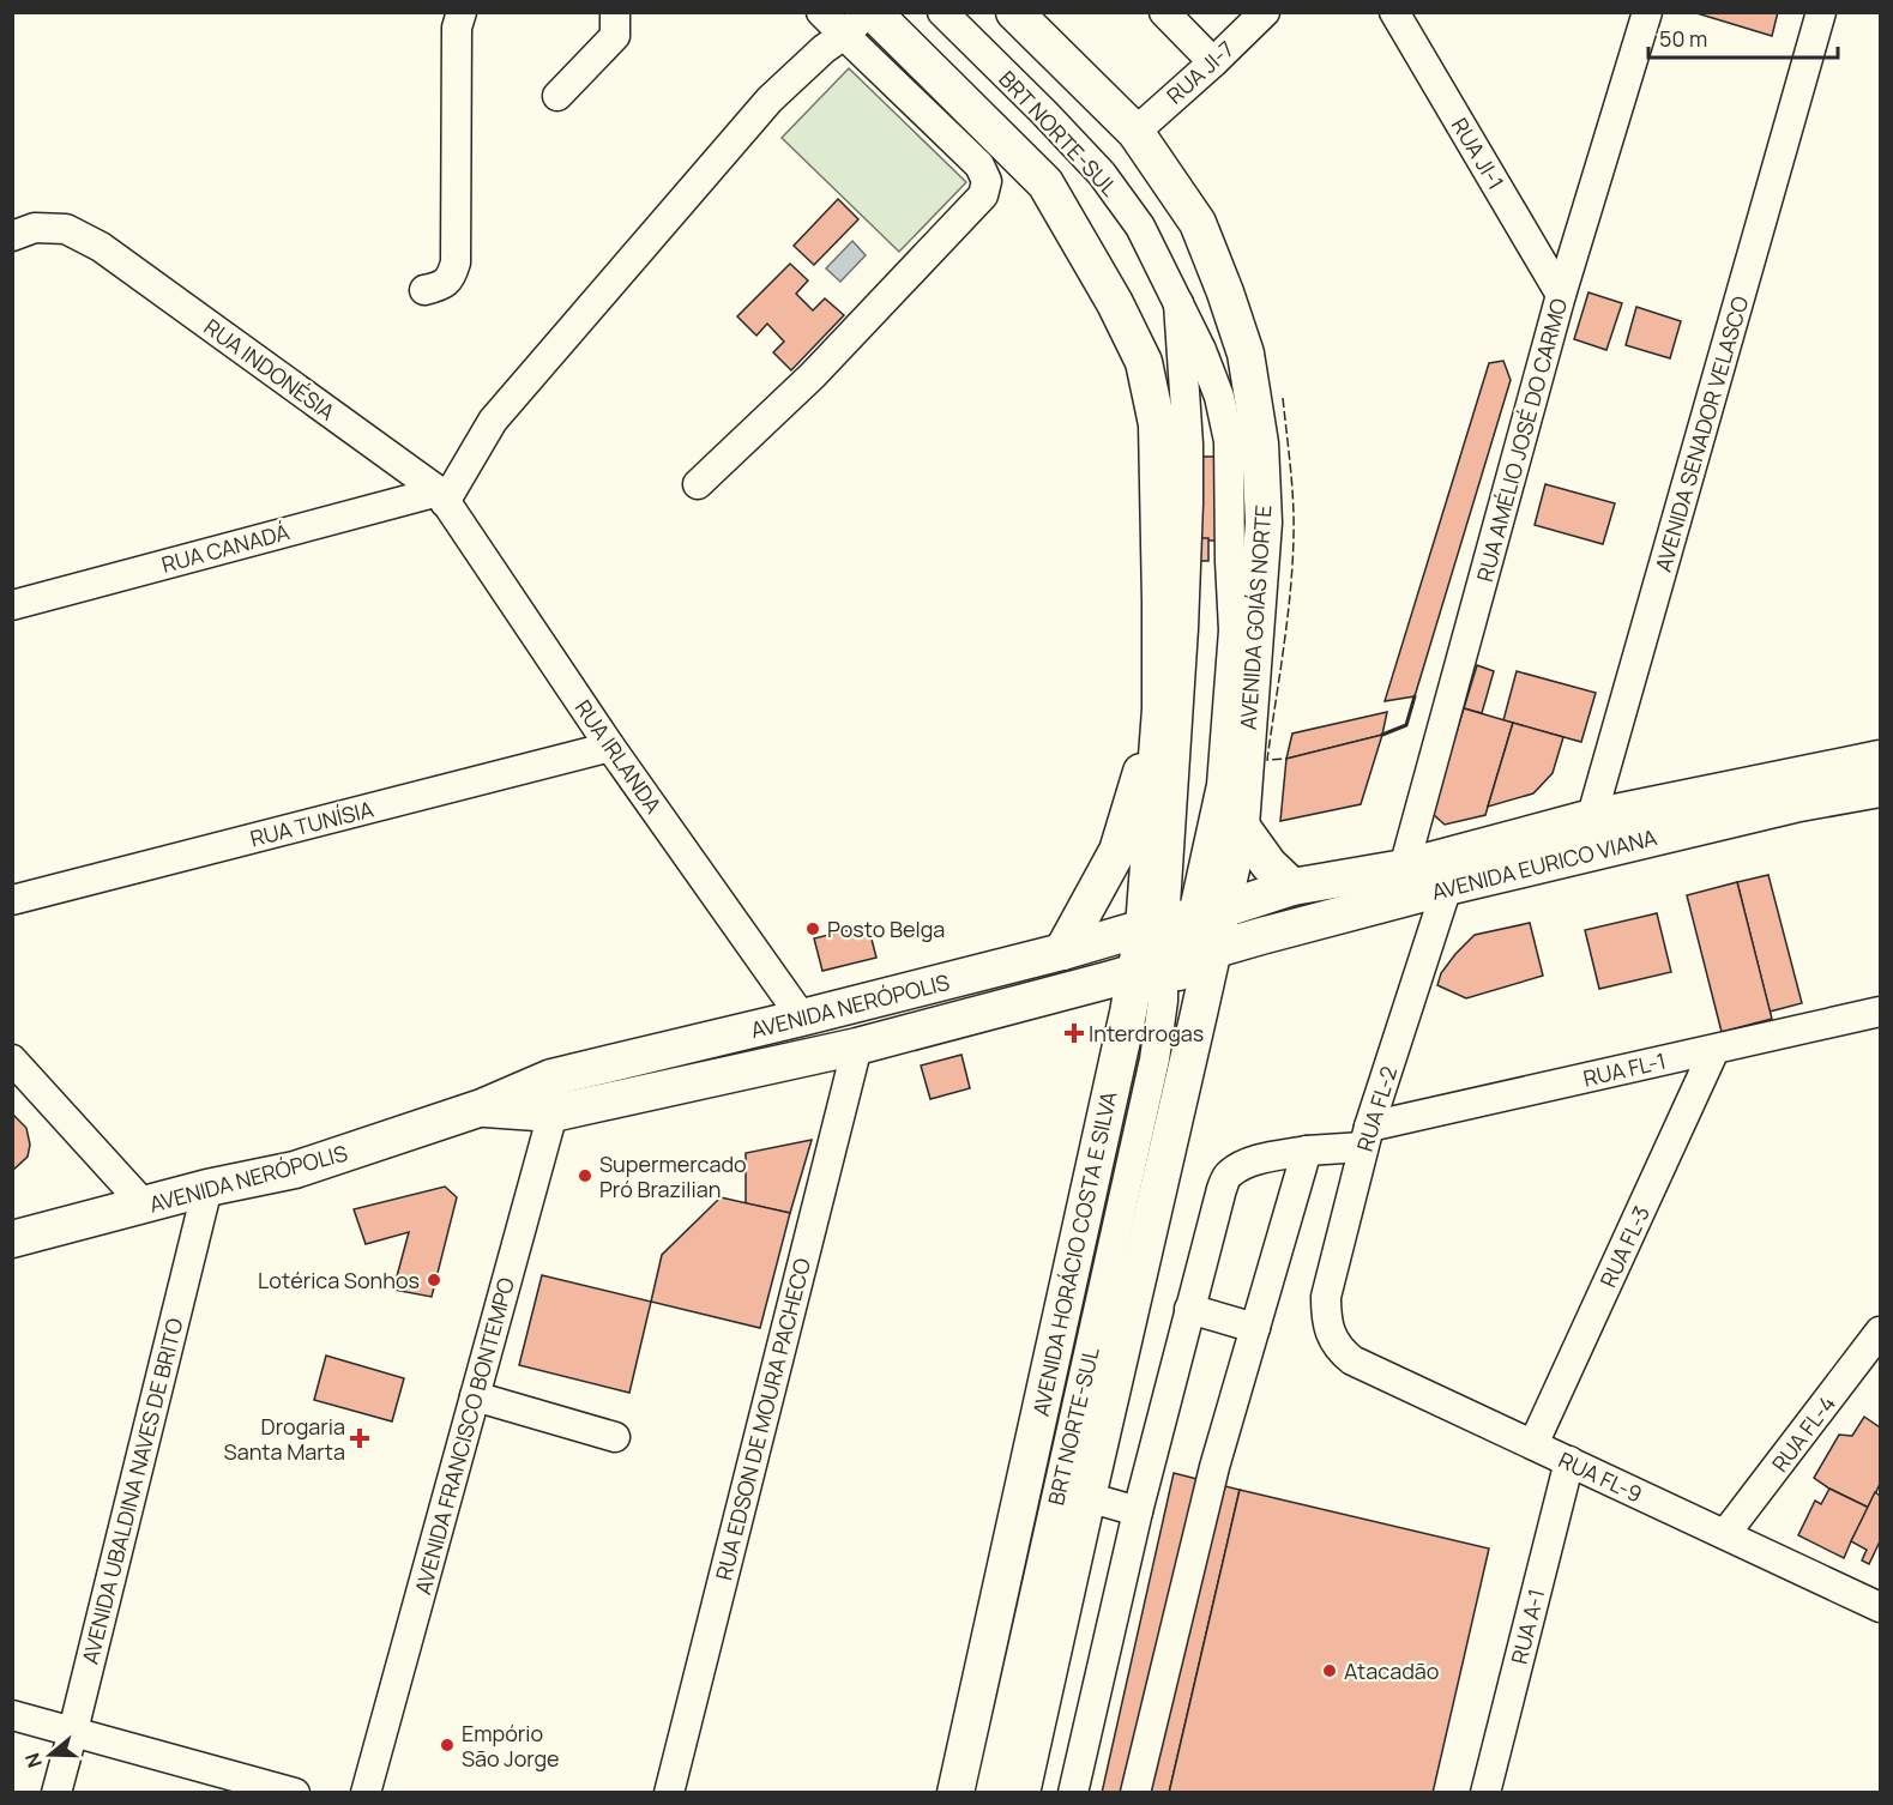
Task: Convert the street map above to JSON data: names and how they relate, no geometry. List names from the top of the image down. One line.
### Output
{"streets":{"main road":["AVENIDA GOIÁS NORTE","AVENIDA EURICO VIANA","AVENIDA NERÓPOLIS","AVENIDA HORÁCIO COSTA E SILVA"],"street":["RUA JI-7","BRT NORTE-SUL","RUA JI-1","RUA INDONÉSIA","AVENIDA SENADOR VELASCO","RUA AMÉLIO JOSÉ DO CARMO","RUA CANADÁ","RUA IRLANDA","RUA TUNÍSIA","RUA FL-1","RUA FL-2","RUA FL-3","RUA EDSON DE MOURA PACHECO","RUA FL-4","AVENIDA FRANCISCO BONTEMPO","RUA FL-9","AVENIDA UBALDINA NAVES DE BRITO","RUA A-1"]},"crossings":[["RUA JI-7","AVENIDA GOIÁS NORTE"],["BRT NORTE-SUL","AVENIDA EURICO VIANA"],["BRT NORTE-SUL","AVENIDA NERÓPOLIS"],["BRT NORTE-SUL","AVENIDA HORÁCIO COSTA E SILVA"],["RUA JI-1","RUA AMÉLIO JOSÉ DO CARMO"],["RUA INDONÉSIA","RUA CANADÁ"],["RUA INDONÉSIA","RUA IRLANDA"],["AVENIDA SENADOR VELASCO","AVENIDA EURICO VIANA"],["RUA AMÉLIO JOSÉ DO CARMO","AVENIDA EURICO VIANA"],["RUA CANADÁ","RUA IRLANDA"],["AVENIDA GOIÁS NORTE","AVENIDA HORÁCIO COSTA E SILVA"],["RUA IRLANDA","RUA TUNÍSIA"],["RUA IRLANDA","AVENIDA NERÓPOLIS"],["AVENIDA EURICO VIANA","AVENIDA NERÓPOLIS"],["AVENIDA EURICO VIANA","RUA FL-2"],["AVENIDA EURICO VIANA","AVENIDA HORÁCIO COSTA E SILVA"],["AVENIDA NERÓPOLIS","AVENIDA HORÁCIO COSTA E SILVA"],["AVENIDA NERÓPOLIS","RUA EDSON DE MOURA PACHECO"],["AVENIDA NERÓPOLIS","AVENIDA FRANCISCO BONTEMPO"],["AVENIDA NERÓPOLIS","AVENIDA UBALDINA NAVES DE BRITO"],["RUA FL-1","RUA FL-2"],["RUA FL-1","RUA FL-3"],["RUA FL-2","RUA FL-9"],["RUA FL-3","RUA FL-9"],["RUA FL-4","RUA FL-9"],["RUA FL-9","RUA A-1"]],"places":{"other":["Posto Belga","Supermercado Pró Brazilian","Lotérica Sonhos","Atacadão","Empório São Jorge"],"health":["Interdrogas","Drogaria Santa Marta"]},"scale_bar":"50 m","north":"left"}
